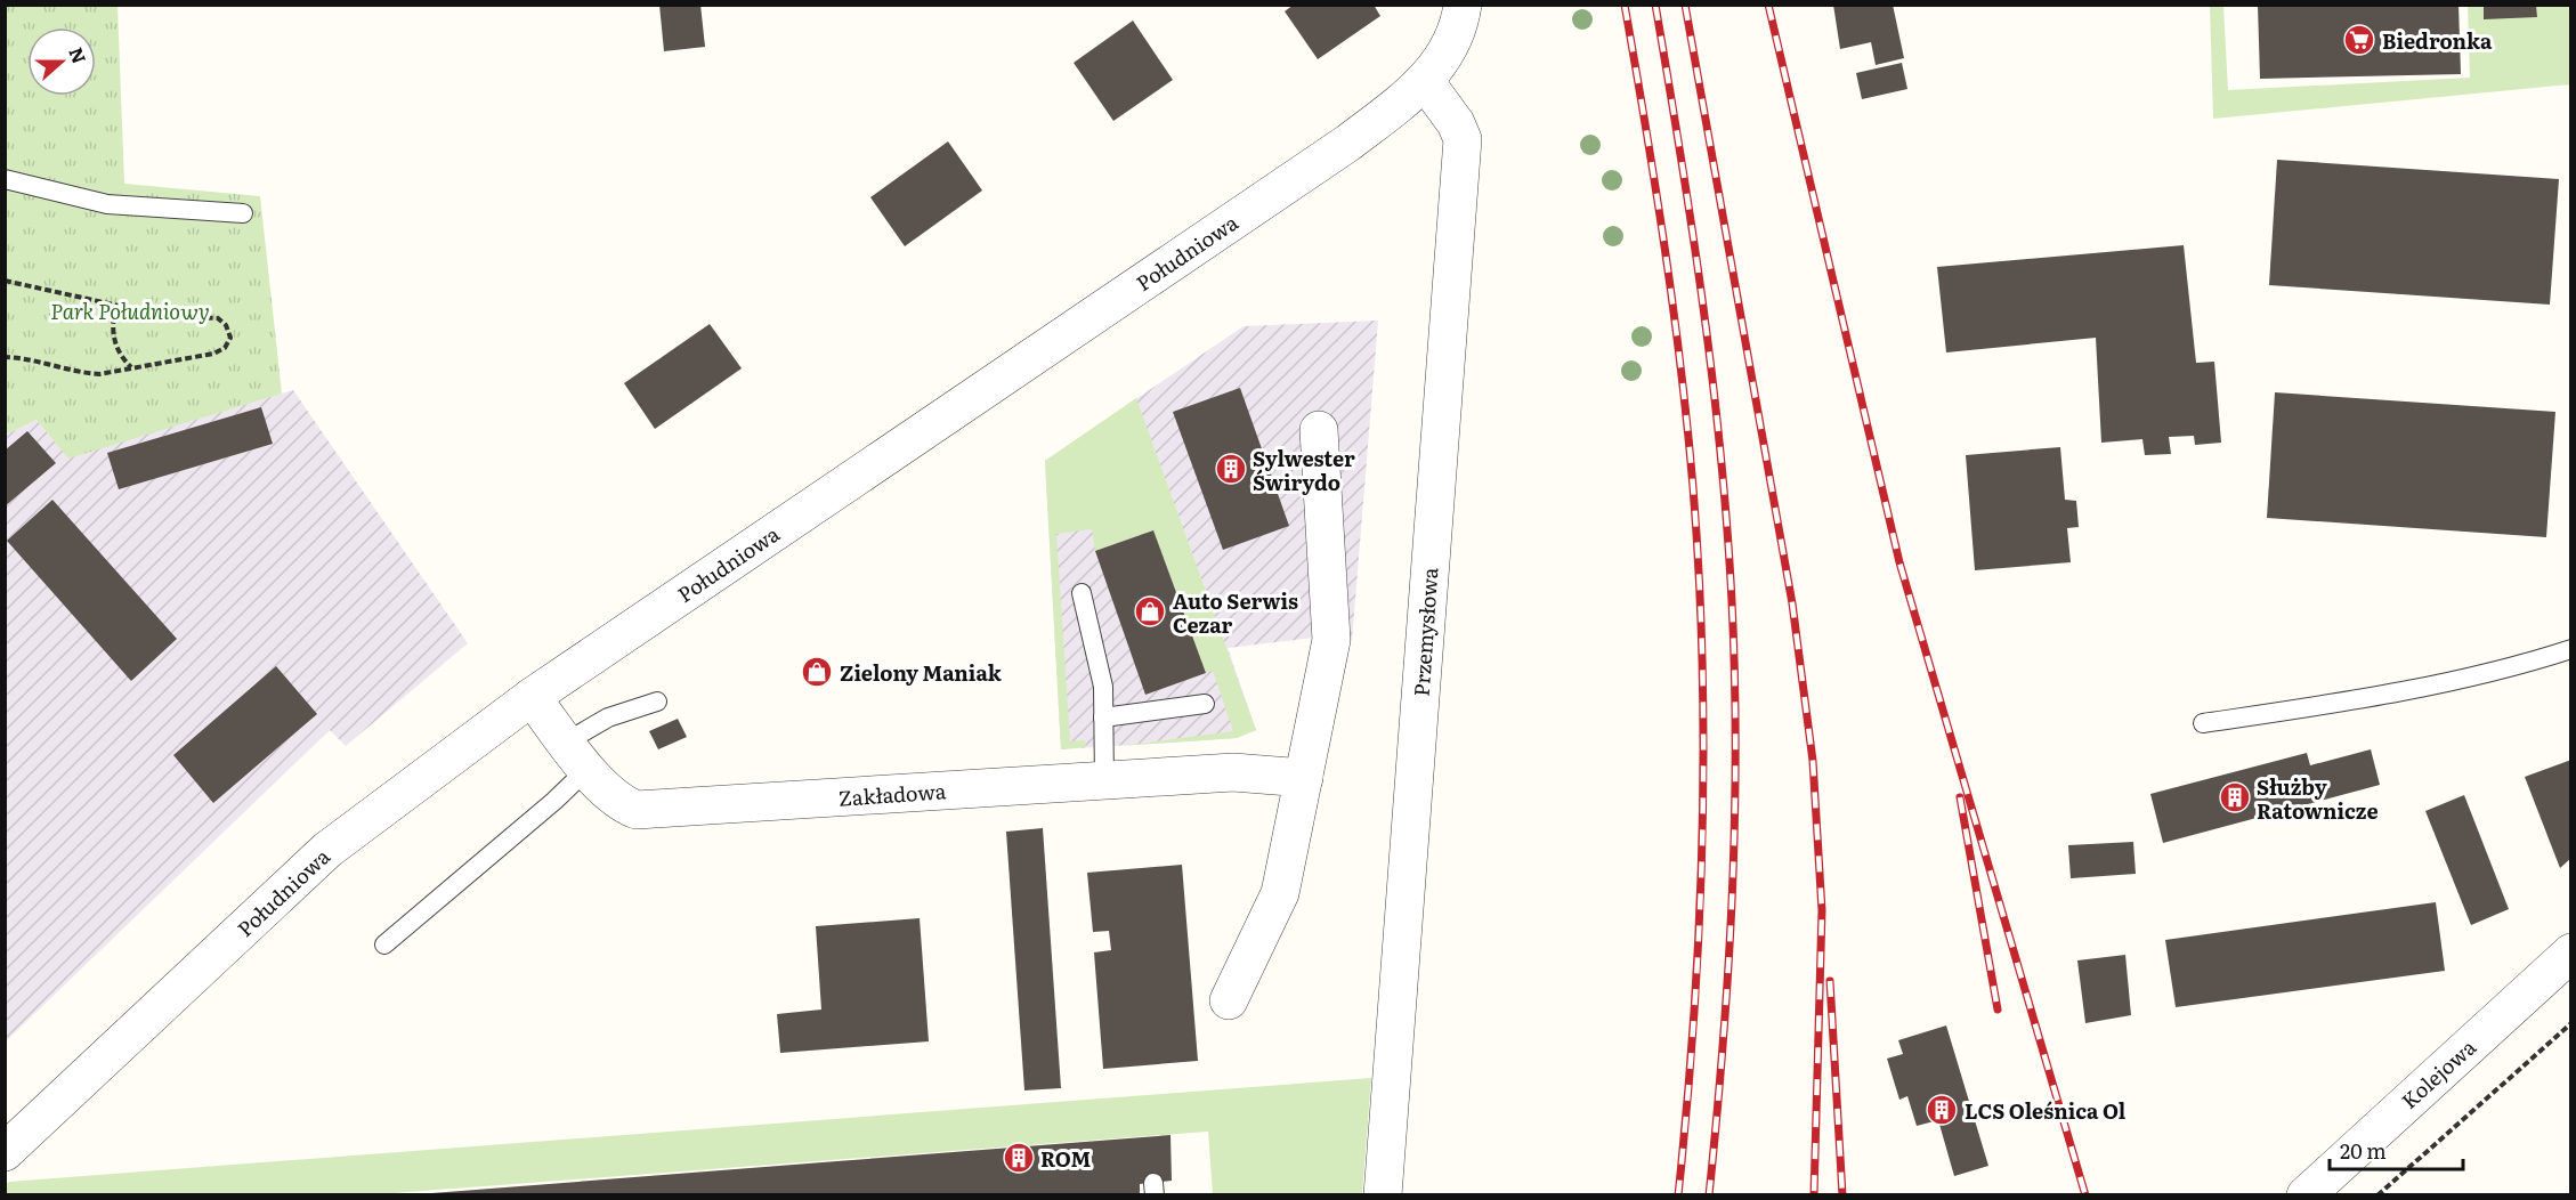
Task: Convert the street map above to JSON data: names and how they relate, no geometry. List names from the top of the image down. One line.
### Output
{"streets":{"street":["Południowa","Przemysłowa","Zakładowa","Kolejowa"]},"crossings":[["Południowa","Przemysłowa"],["Południowa","Zakładowa"]],"parks":["Park Południowy"],"places":{"supermarket":["Biedronka"],"building":["Sylwester Świrydo","Służby Ratownicze","LCS Oleśnica Ol","ROM"],"shop":["Auto Serwis Cezar","Zielony Maniak"]},"scale_bar":"20 m","north":"right"}
